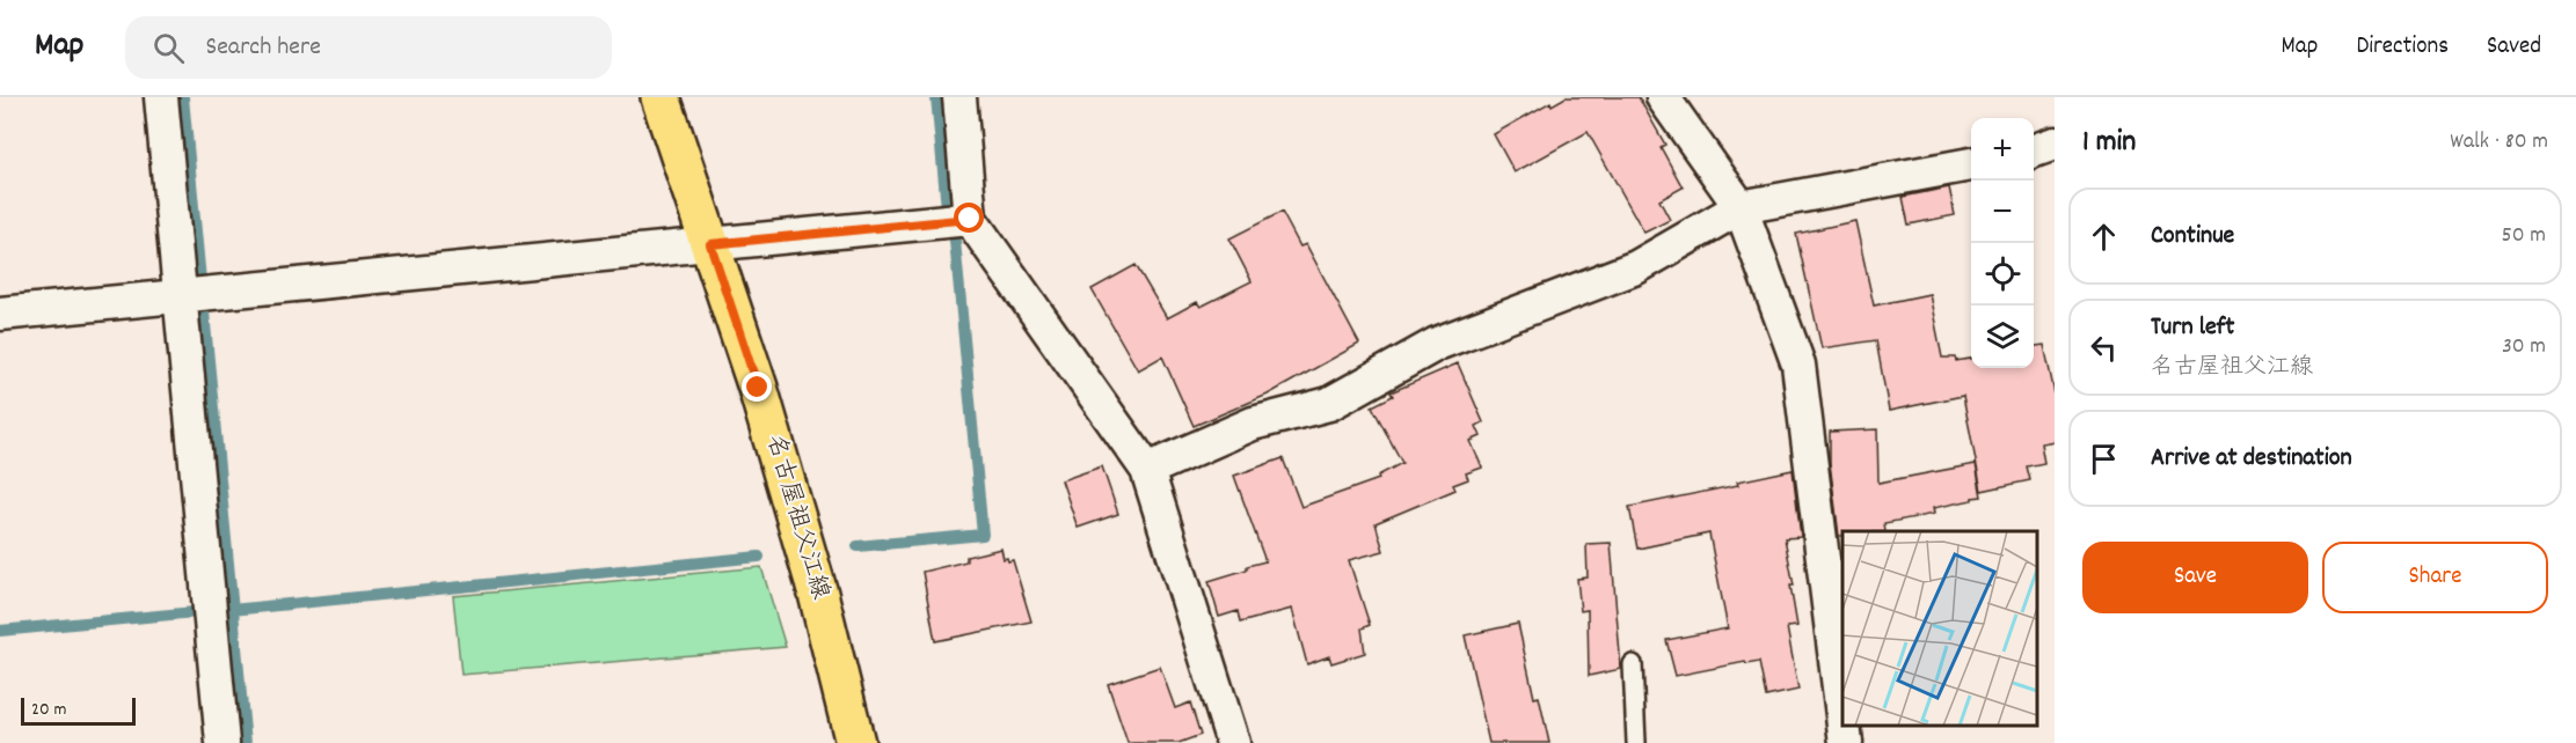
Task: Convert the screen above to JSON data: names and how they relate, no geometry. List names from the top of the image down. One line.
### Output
{"streets":{"main road":["名古屋祖父江線"]},"scale_bar":"20 m","page":{"header":"Map","search":"Search here","nav":["Map","Directions","Saved"],"heading":["1 min","Walk · 80 m"],"map_buttons":["+","−"],"list":[["Continue","50 m"],["Turn left","名古屋祖父江線","30 m"],"Arrive at destination"],"buttons":["Save","Share"],"scale":"20 m"}}
